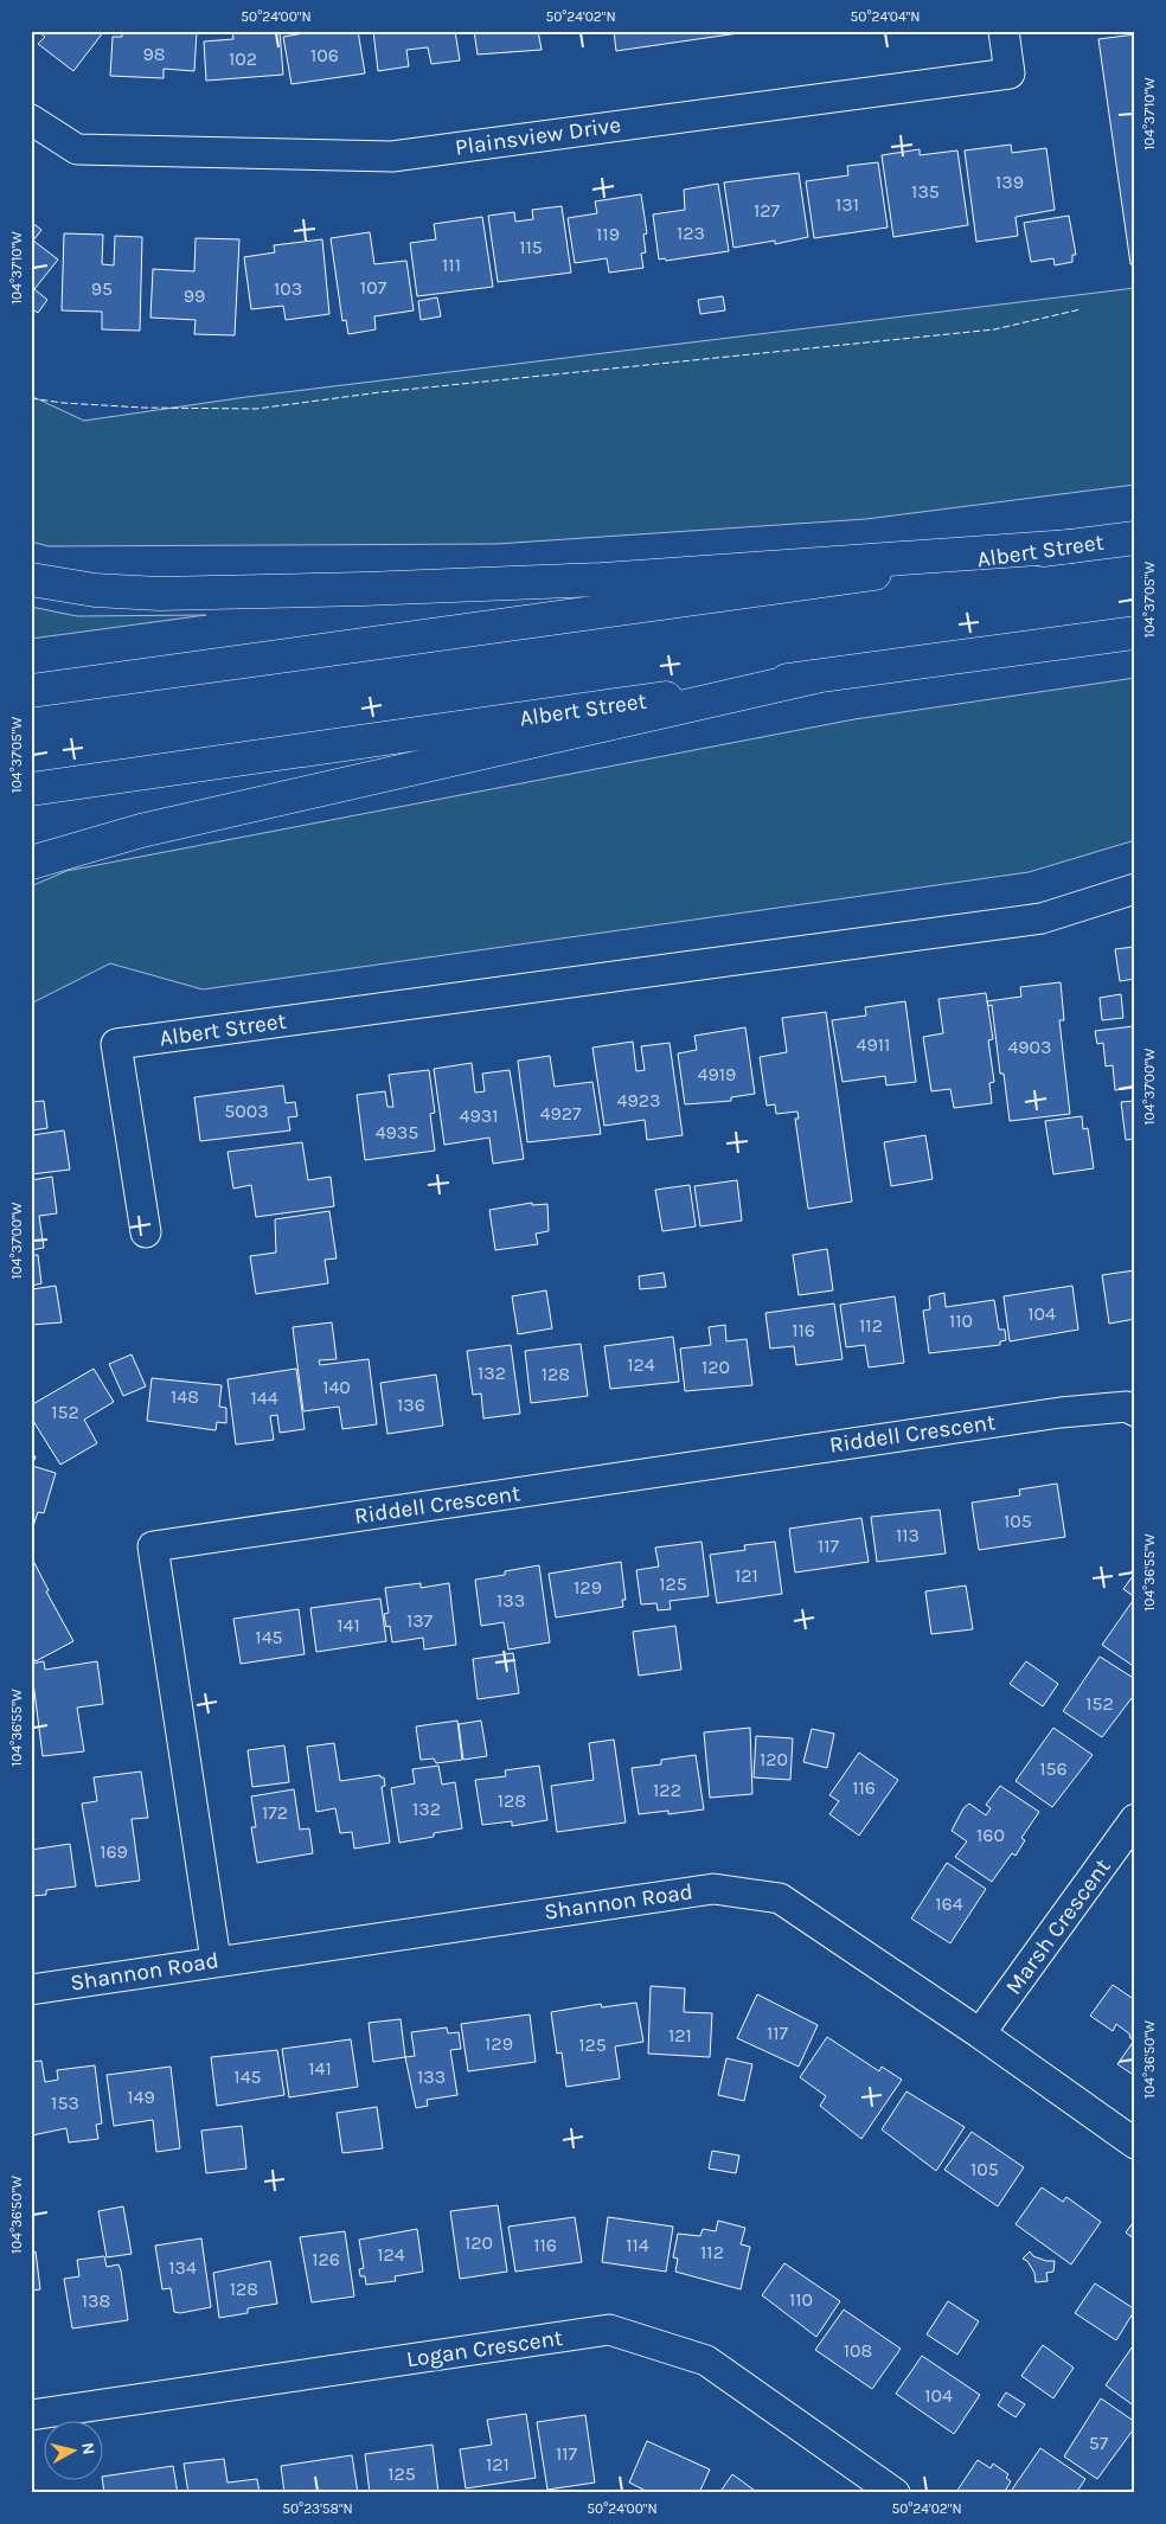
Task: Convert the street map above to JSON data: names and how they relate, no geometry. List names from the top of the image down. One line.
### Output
{"streets":{"main road":["Albert Street"],"street":["Plainsview Drive","Riddell Crescent","Shannon Road","Marsh Crescent","Logan Crescent"]},"crossings":[["Riddell Crescent","Shannon Road"],["Shannon Road","Marsh Crescent"]],"house_numbers":["98","106","102","139","135","131","127","123","119","115","111","107","95","103","99","4911","4903","4919","4923","5003","4927","4931","4935","104","110","112","116","124","120","132","128","140","148","144","136","152","105","113","117","121","125","129","133","137","141","145","152","120","156","116","122","128","132","172","160","169","164","117","121","129","125","141","145","133","149","153","105","120","116","114","112","124","126","134","128","110","138","108","104","57","117","121","125"],"north":"right","coordinates":["50°24'00\"N","50°24'02\"N","50°24'04\"N","104°37'10\"W","104°37'05\"W","104°37'00\"W","104°36'55\"W","104°36'50\"W","50°23'58\"N"]}
